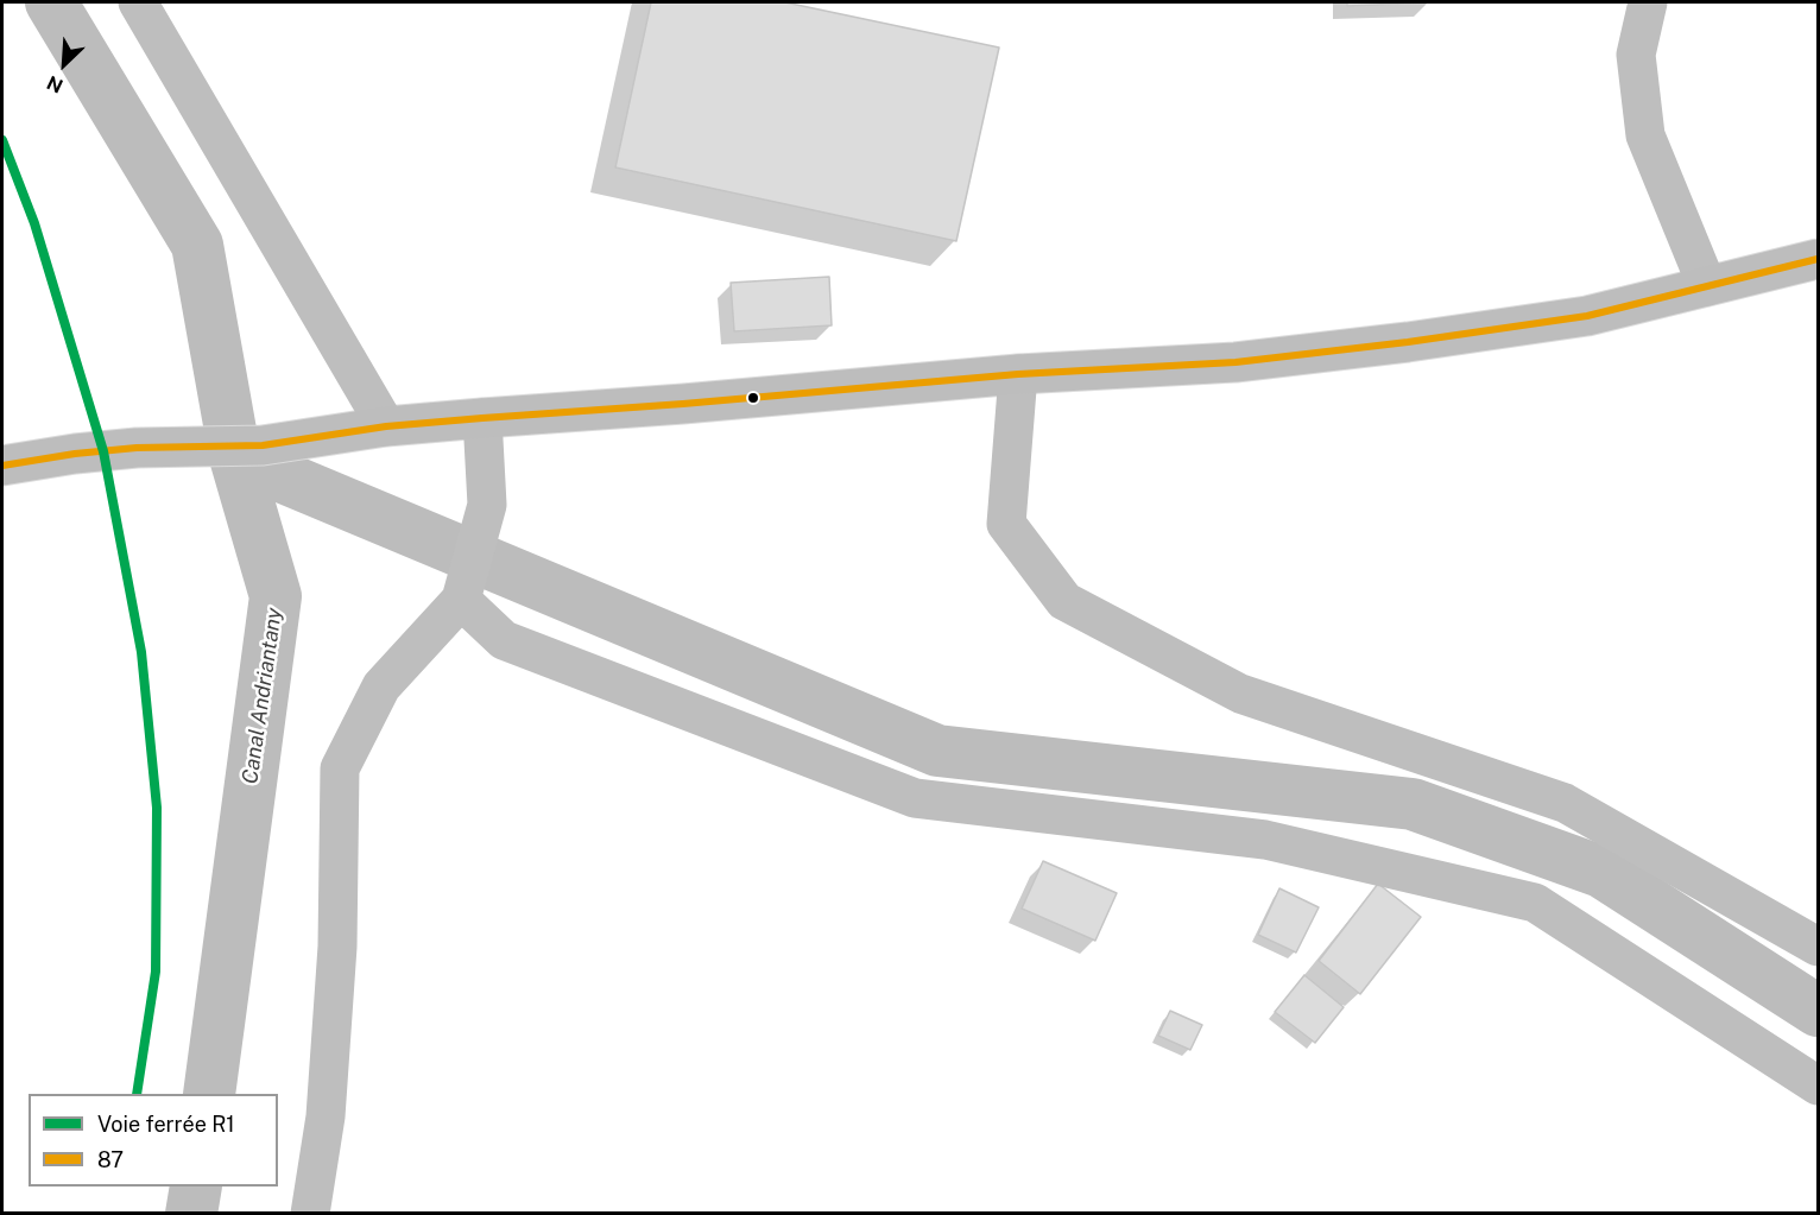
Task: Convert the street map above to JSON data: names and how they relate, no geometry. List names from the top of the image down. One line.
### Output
{"water":["Canal Andriantany"],"lines":["rail line R1","transit line 87"],"legend":["Voie ferrée R1","87"],"north":"bottom left"}
